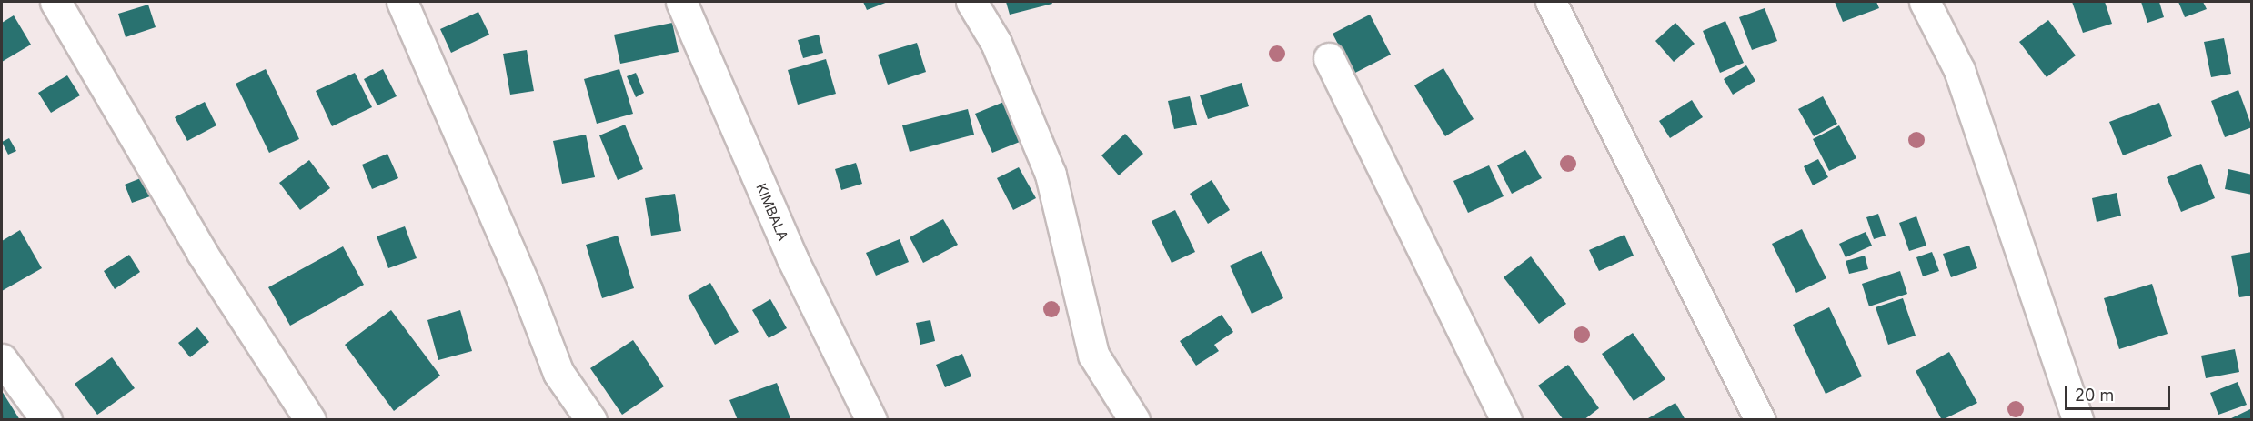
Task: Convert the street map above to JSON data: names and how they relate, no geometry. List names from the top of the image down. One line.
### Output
{"streets":{"street":["KIMBALA"]},"scale_bar":"20 m"}
